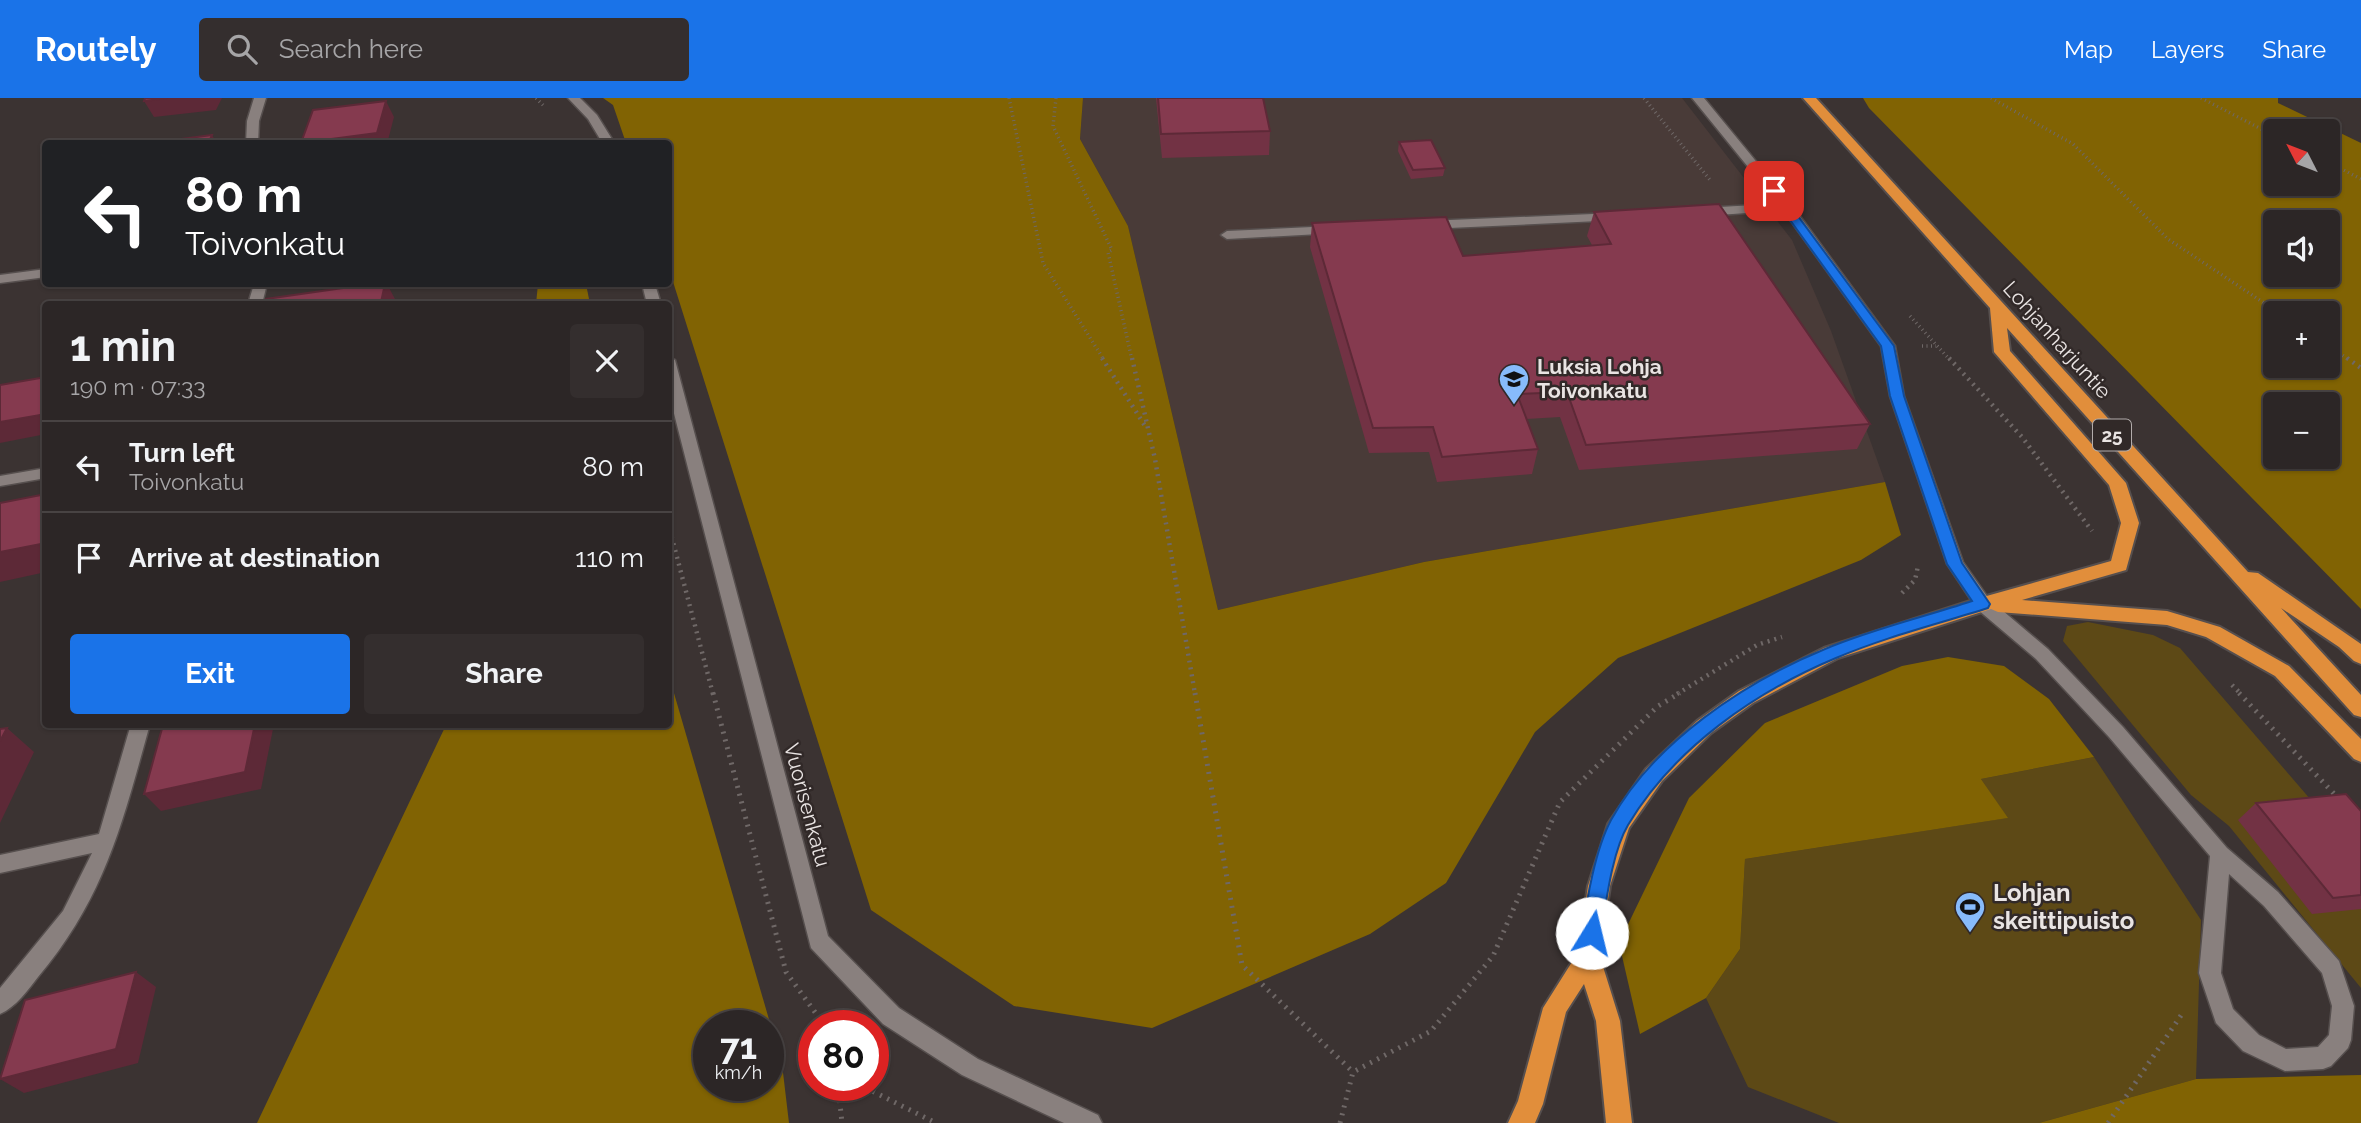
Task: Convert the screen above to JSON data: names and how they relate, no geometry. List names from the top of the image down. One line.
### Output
{"streets":{"highway":["Lohjanharjuntie","25"],"street":["Vuorisenkatu"]},"places":{"school or university":["Luksia Lohja Toivonkatu"],"sports":["Lohjan skeittipuisto"]},"north":"top left","page":{"header":"Routely","search":"Search here","nav":["Map","Layers","Share"],"map_buttons":["+","−"],"turn":["80 m","Toivonkatu"],"heading":["1 min","190 m · 07:33"],"list":[{"name":"Turn left","note":"Toivonkatu","value":"80 m"},{"name":"Arrive at destination","value":"110 m"}],"buttons":["Exit","Share"],"speed":"71 km/h","limit":"80"}}
